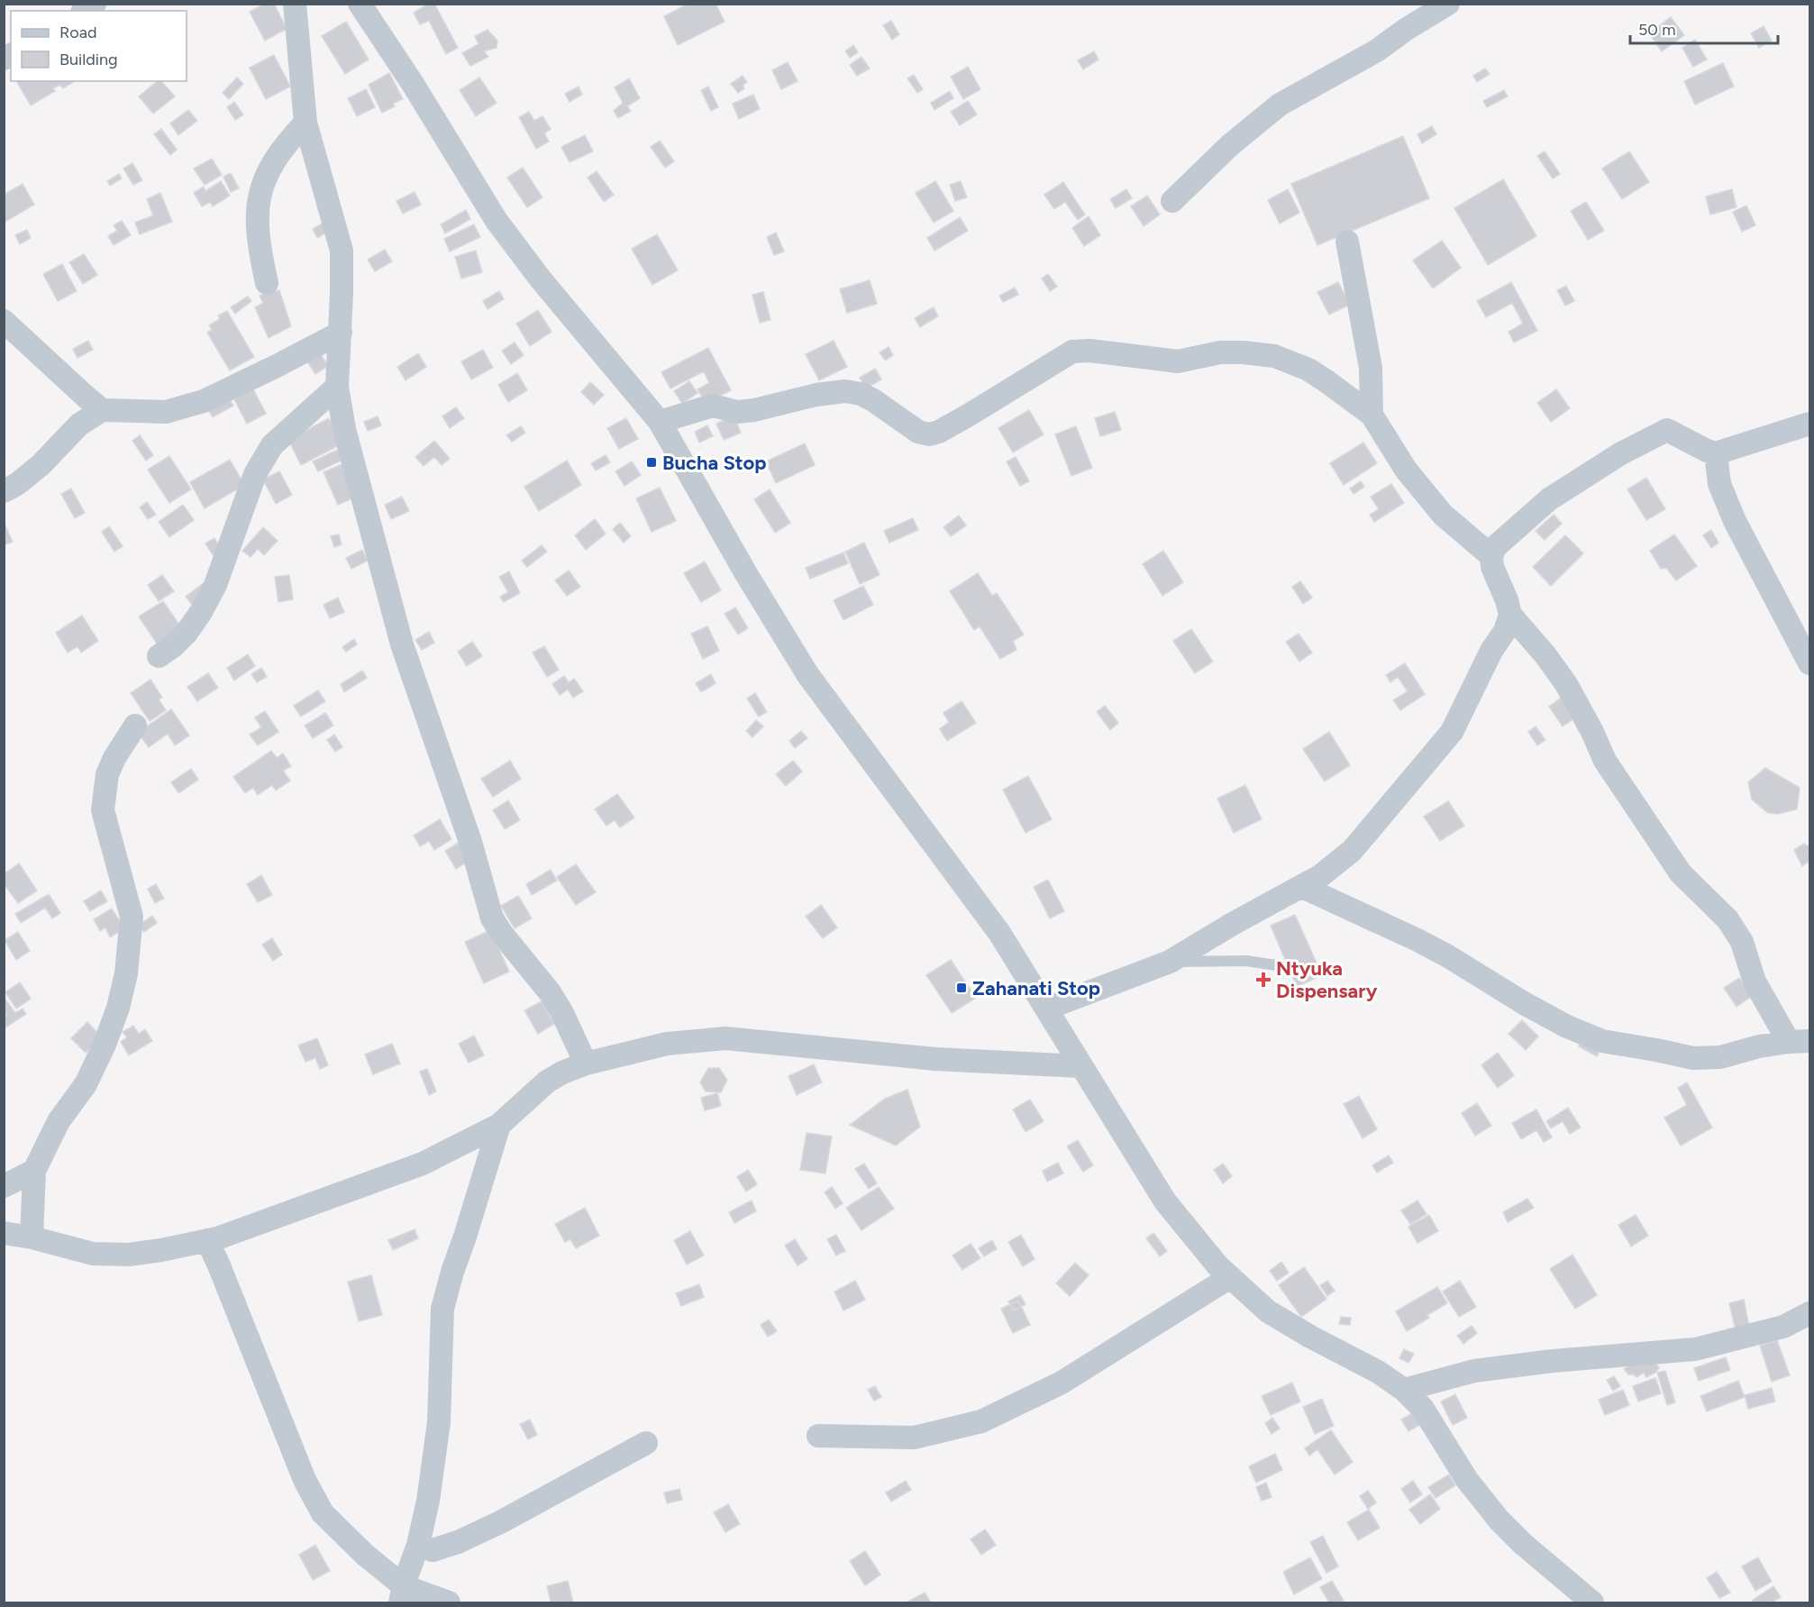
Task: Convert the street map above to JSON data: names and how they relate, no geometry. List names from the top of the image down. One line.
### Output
{"places":{"transit":["Bucha Stop","Zahanati Stop"],"health":["Ntyuka Dispensary"]},"legend":["Road","Building"],"scale_bar":"50 m"}
